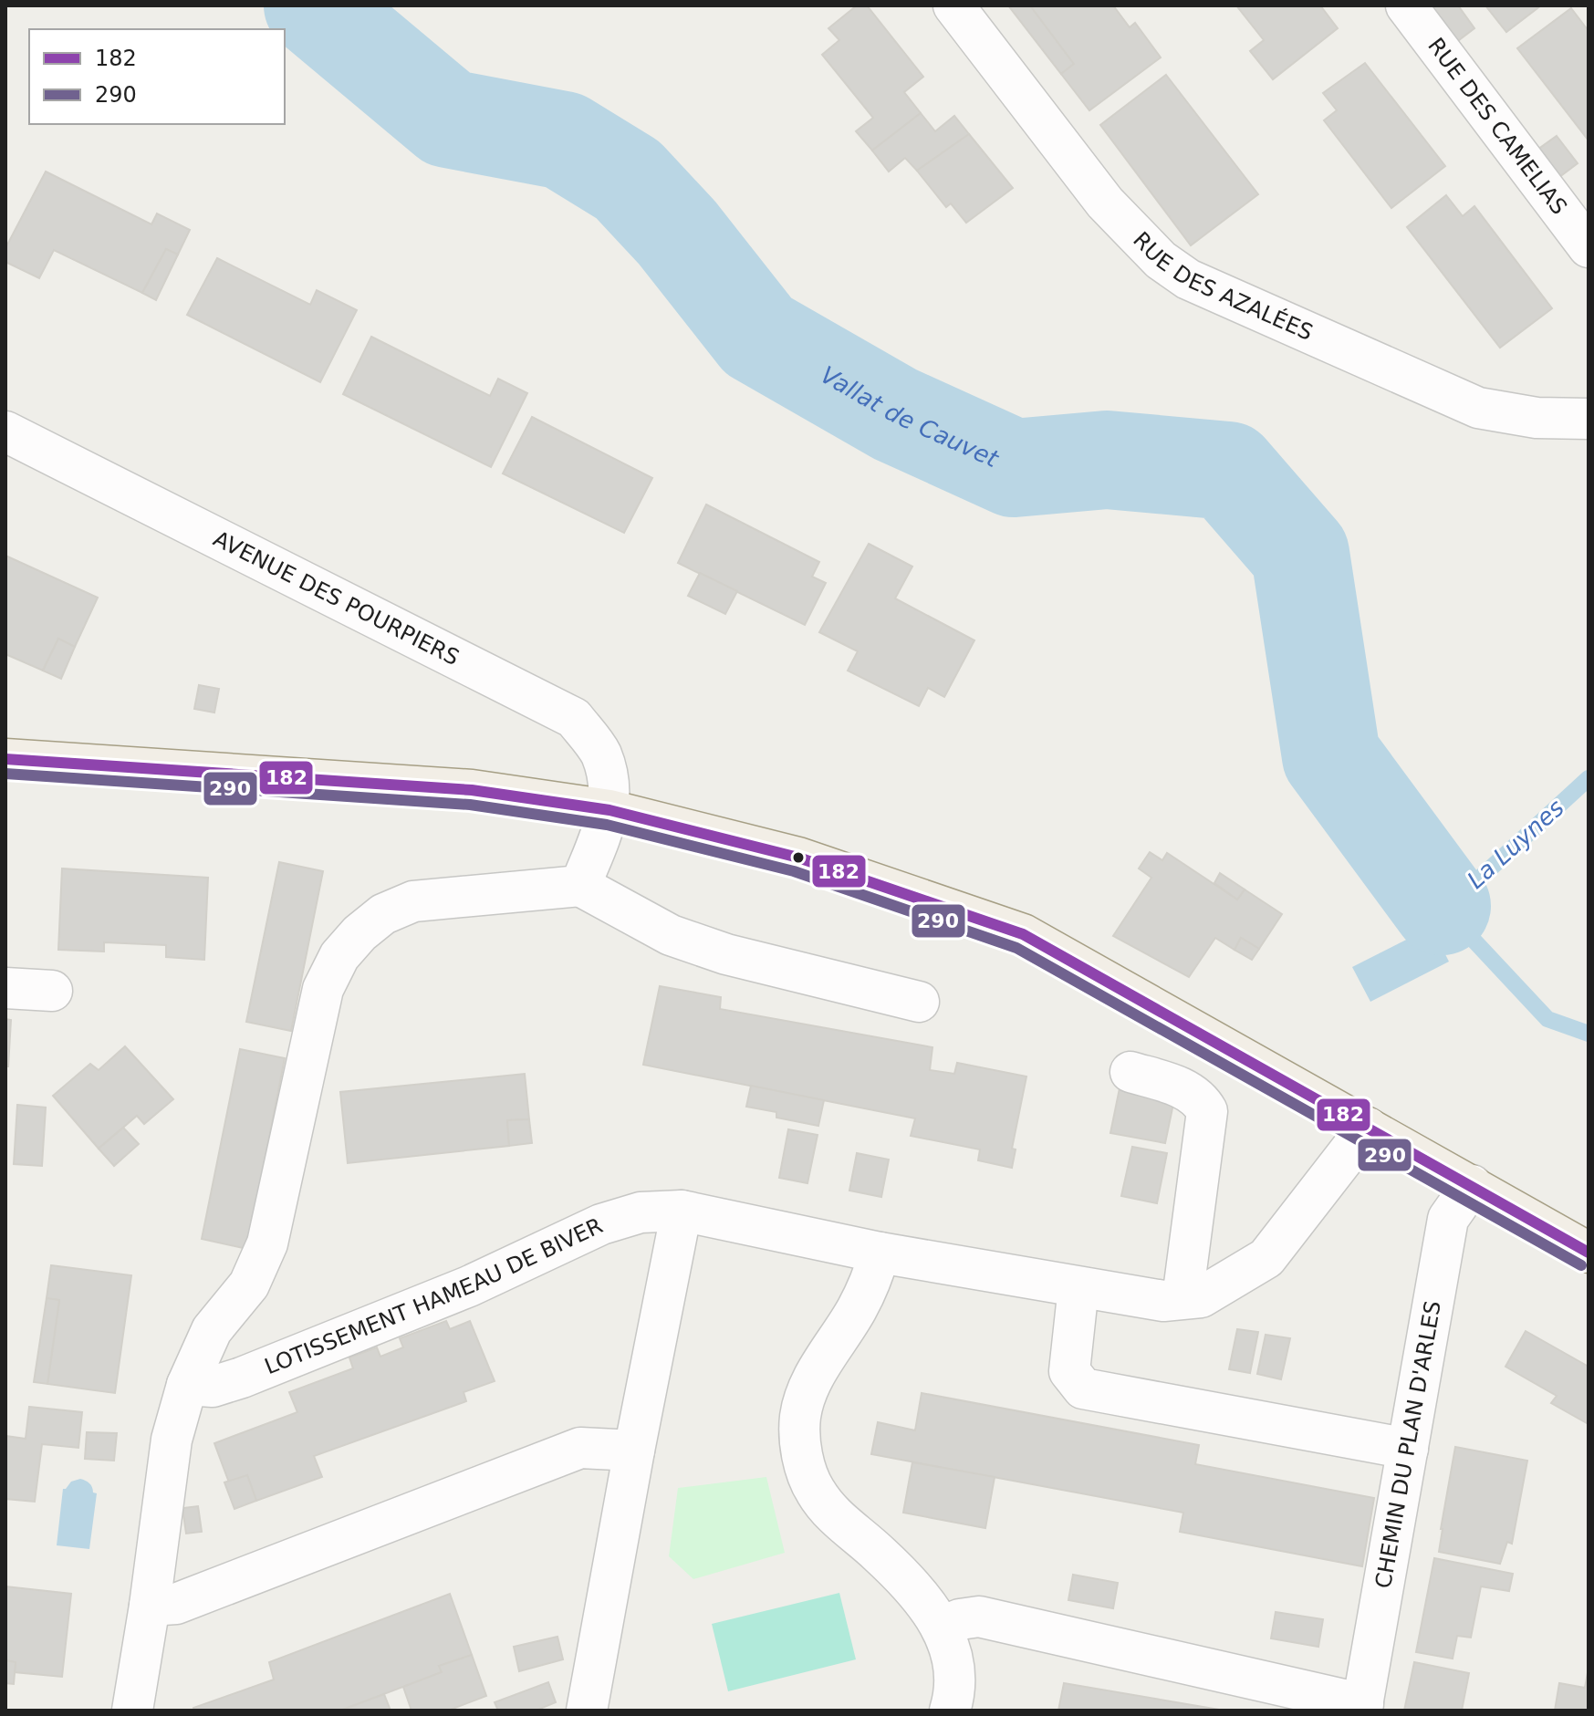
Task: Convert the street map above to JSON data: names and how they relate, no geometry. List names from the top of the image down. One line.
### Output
{"streets":{"street":["RUE DES CAMELIAS","RUE DES AZALÉES","AVENUE DES POURPIERS","LOTISSEMENT HAMEAU DE BIVER","CHEMIN DU PLAN D'ARLES"]},"water":["Vallat de Cauvet","La Luynes"],"lines":["transit line 182","transit line 290"],"legend":["182","290"]}
